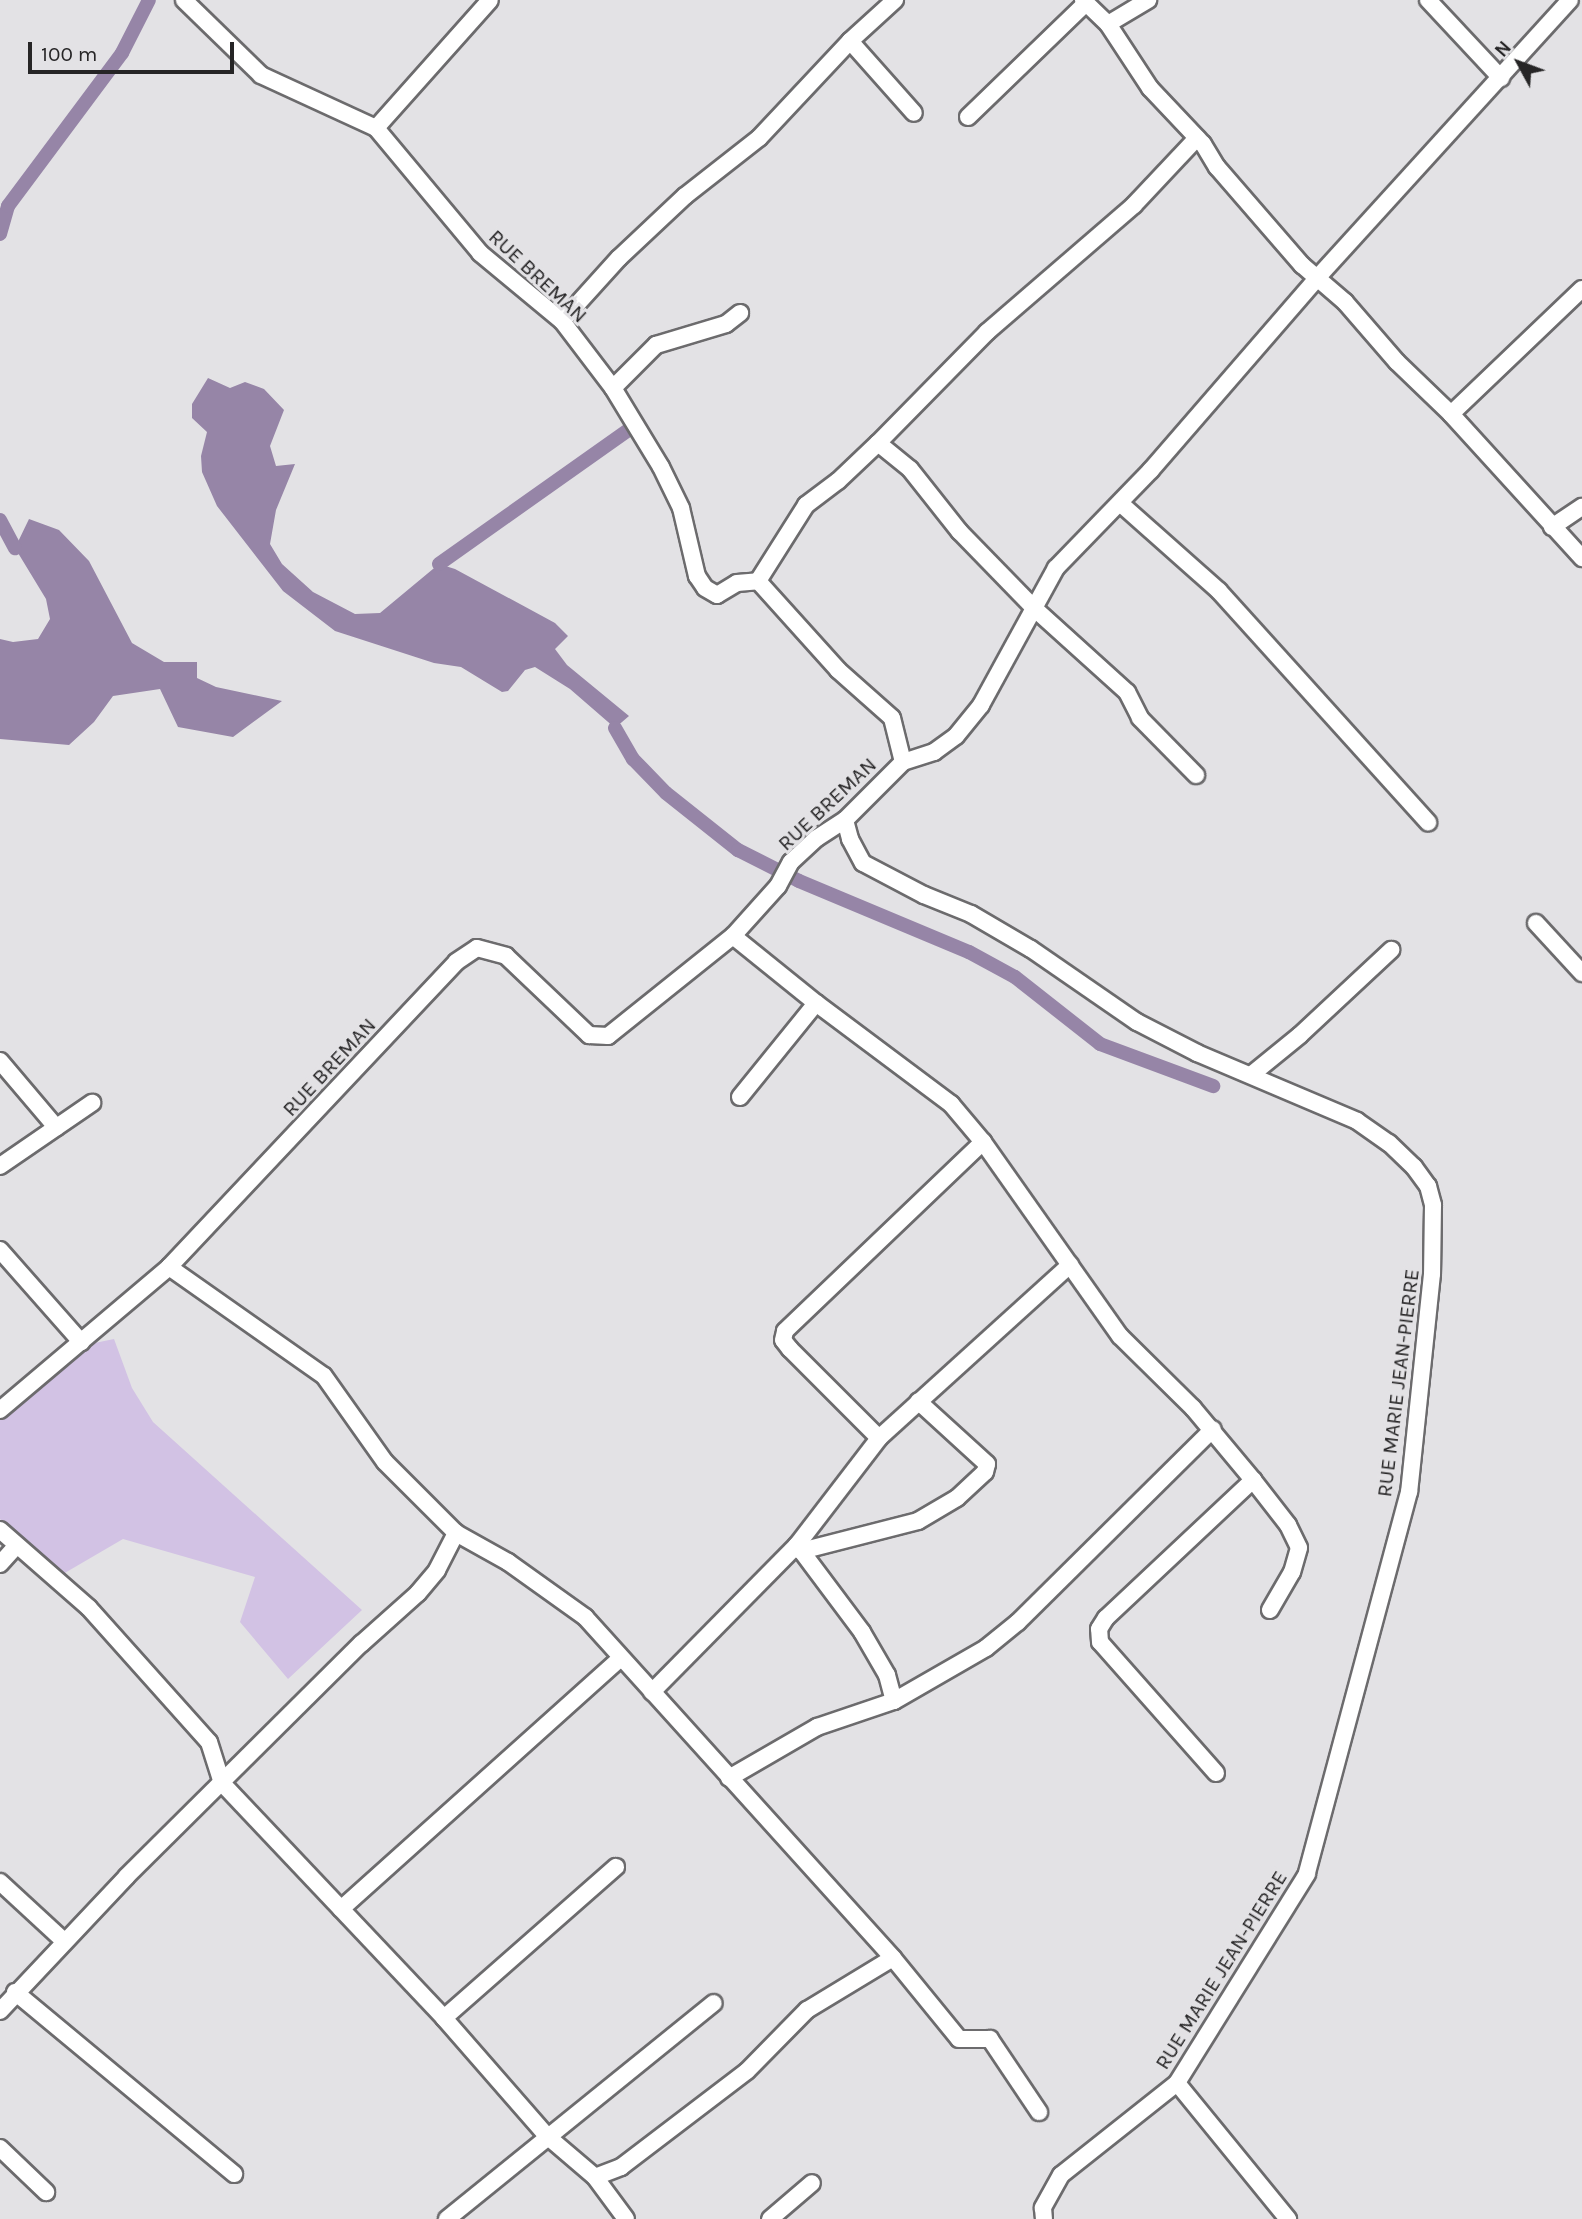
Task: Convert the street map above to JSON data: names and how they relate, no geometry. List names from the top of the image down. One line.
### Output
{"streets":{"street":["RUE BREMAN","RUE MARIE JEAN-PIERRE"]},"crossings":[["RUE BREMAN","RUE MARIE JEAN-PIERRE"]],"scale_bar":"100 m","north":"top left"}
